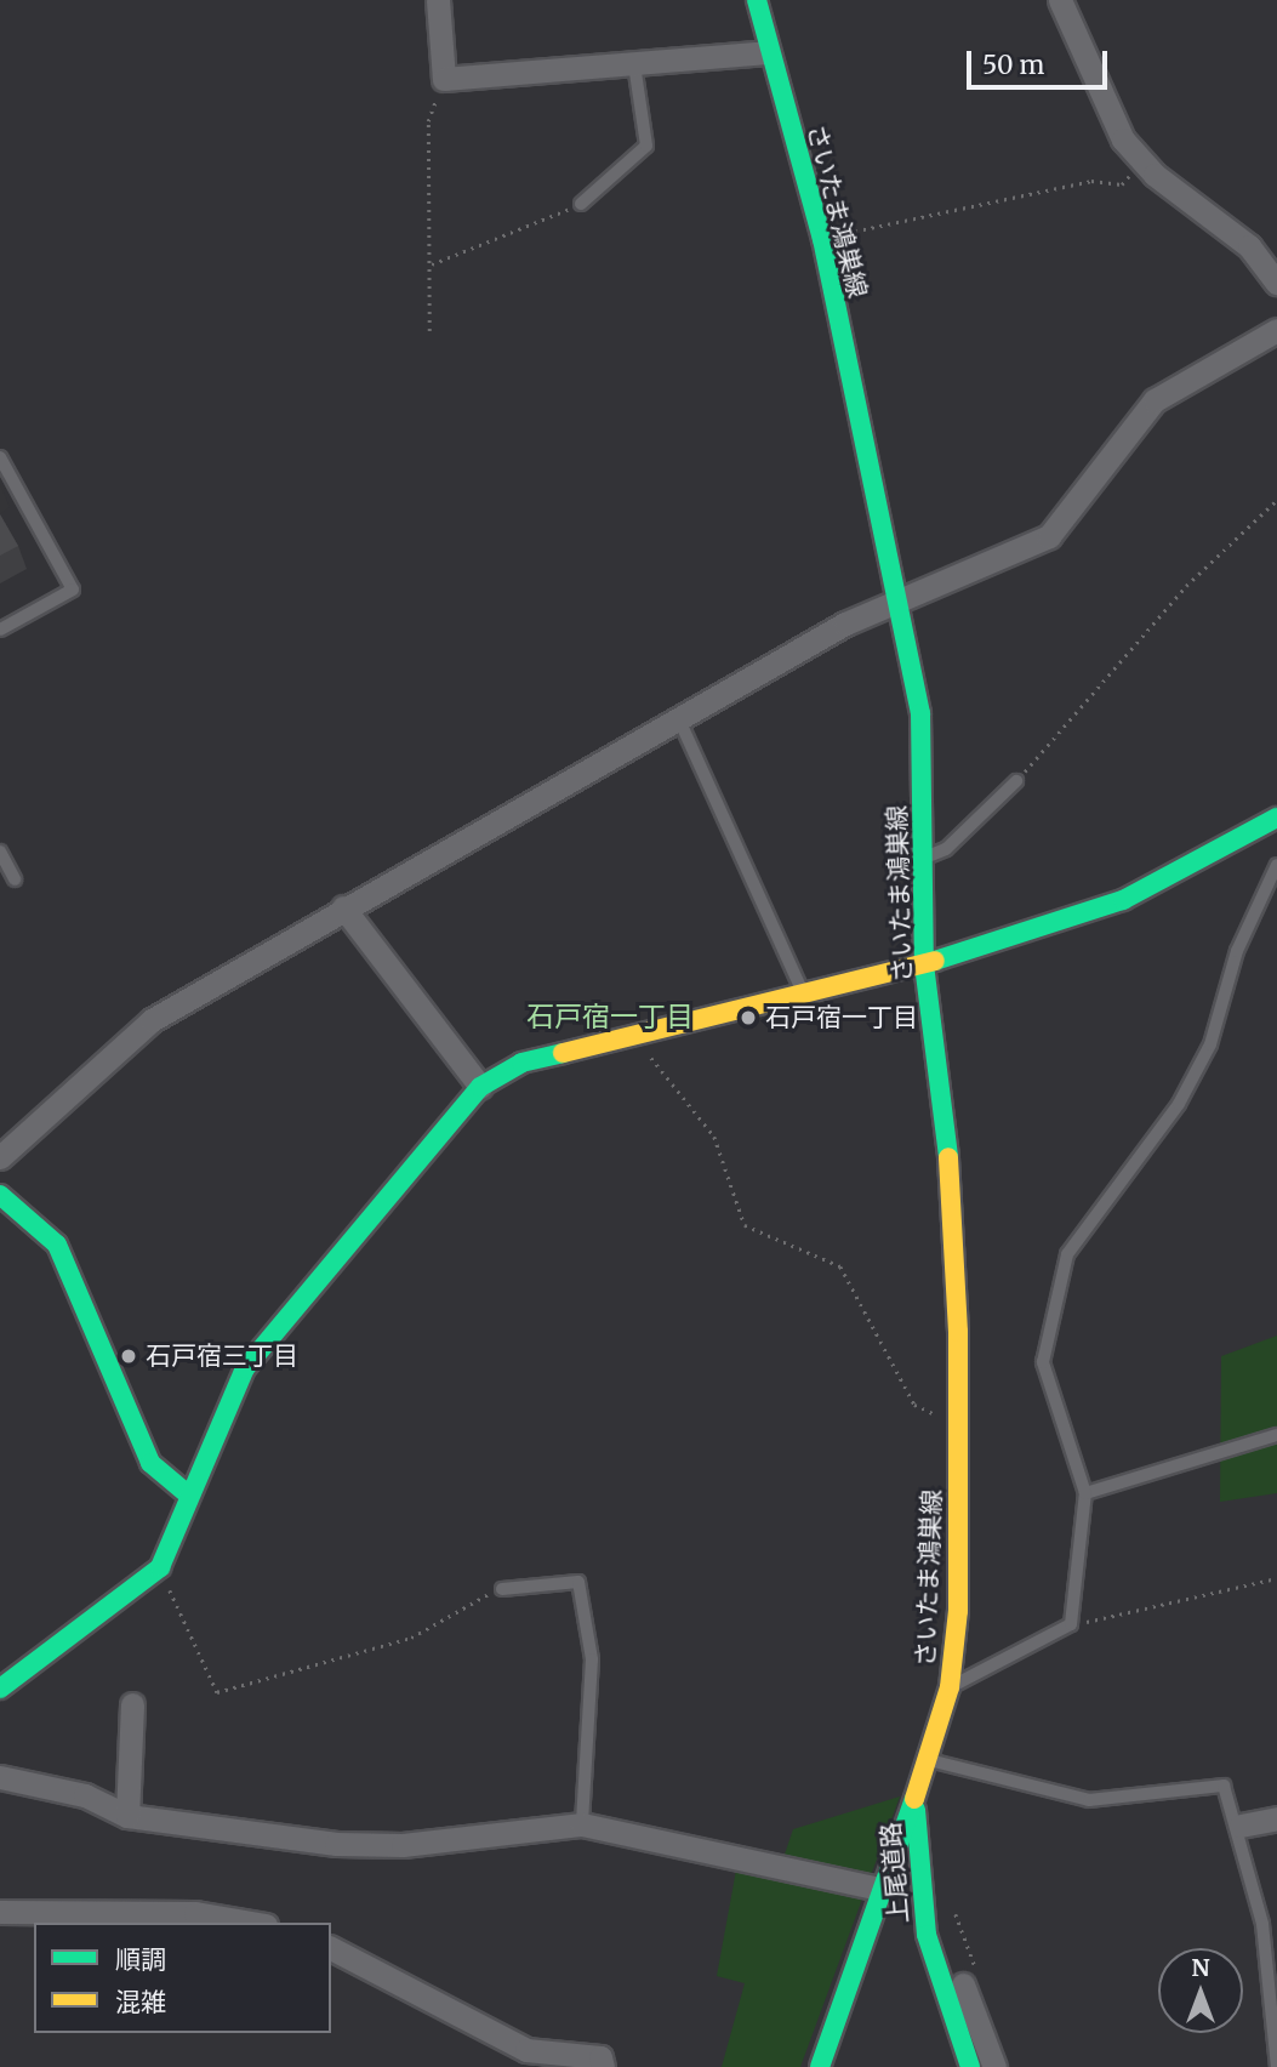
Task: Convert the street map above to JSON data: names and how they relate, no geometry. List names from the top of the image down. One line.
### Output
{"streets":{"main road":["さいたま鴻巣線","上尾道路"]},"crossings":[["さいたま鴻巣線","上尾道路"]],"districts":["石戸宿一丁目"],"places":["石戸宿一丁目","石戸宿三丁目"],"legend":["順調","混雑"],"scale_bar":"50 m","north":"top"}
